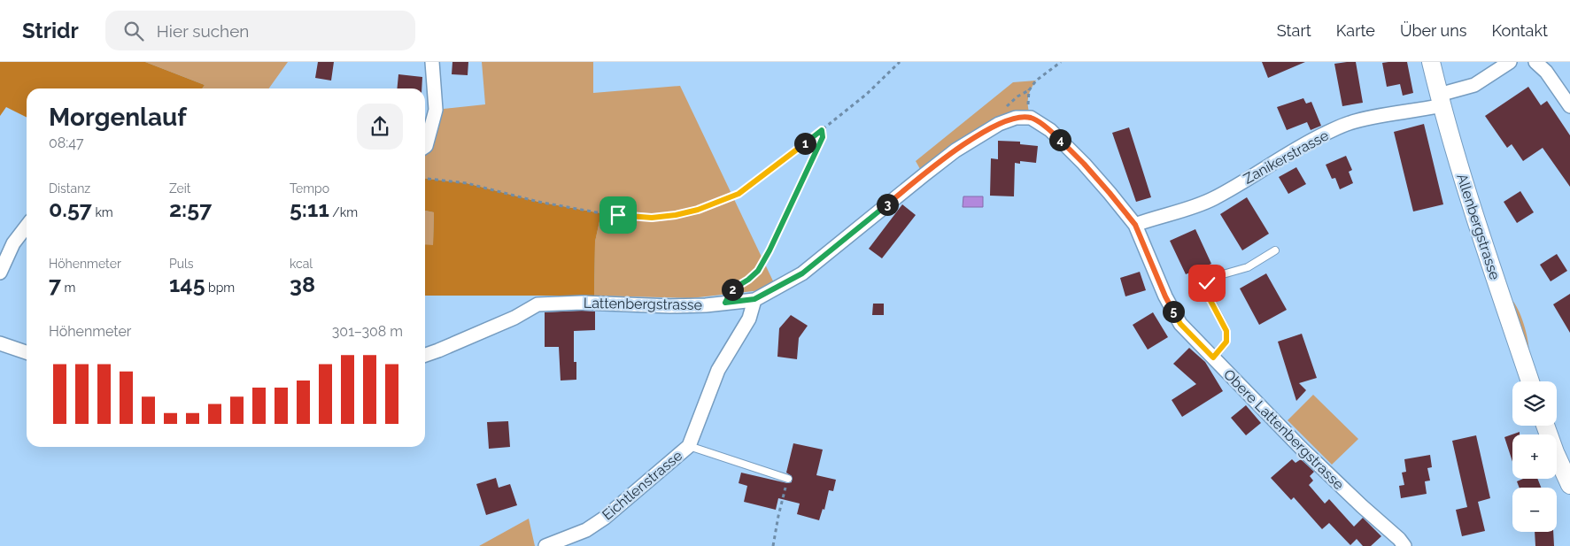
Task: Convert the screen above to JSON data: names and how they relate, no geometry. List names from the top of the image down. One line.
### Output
{"streets":{"street":["Zanikerstrasse","Allenbergstrasse","Lattenbergstrasse","Obere Lattenbergstrasse","Eichtlenstrasse"]},"crossings":[["Zanikerstrasse","Allenbergstrasse"],["Zanikerstrasse","Obere Lattenbergstrasse"],["Lattenbergstrasse","Obere Lattenbergstrasse"],["Lattenbergstrasse","Eichtlenstrasse"]],"page":{"header":"Stridr","search":"Hier suchen","nav":["Start","Karte","Über uns","Kontakt"],"heading":["Morgenlauf","08:47"],"pins":["4","1","3","2","5"],"stats":[["Distanz","0.57 km"],["Zeit","2:57"],["Tempo","5:11 /km"],["Höhenmeter","7 m"],["Puls","145 bpm"],["kcal","38"]],"chart":["Höhenmeter","301–308 m"],"map_buttons":["+","−"]}}
